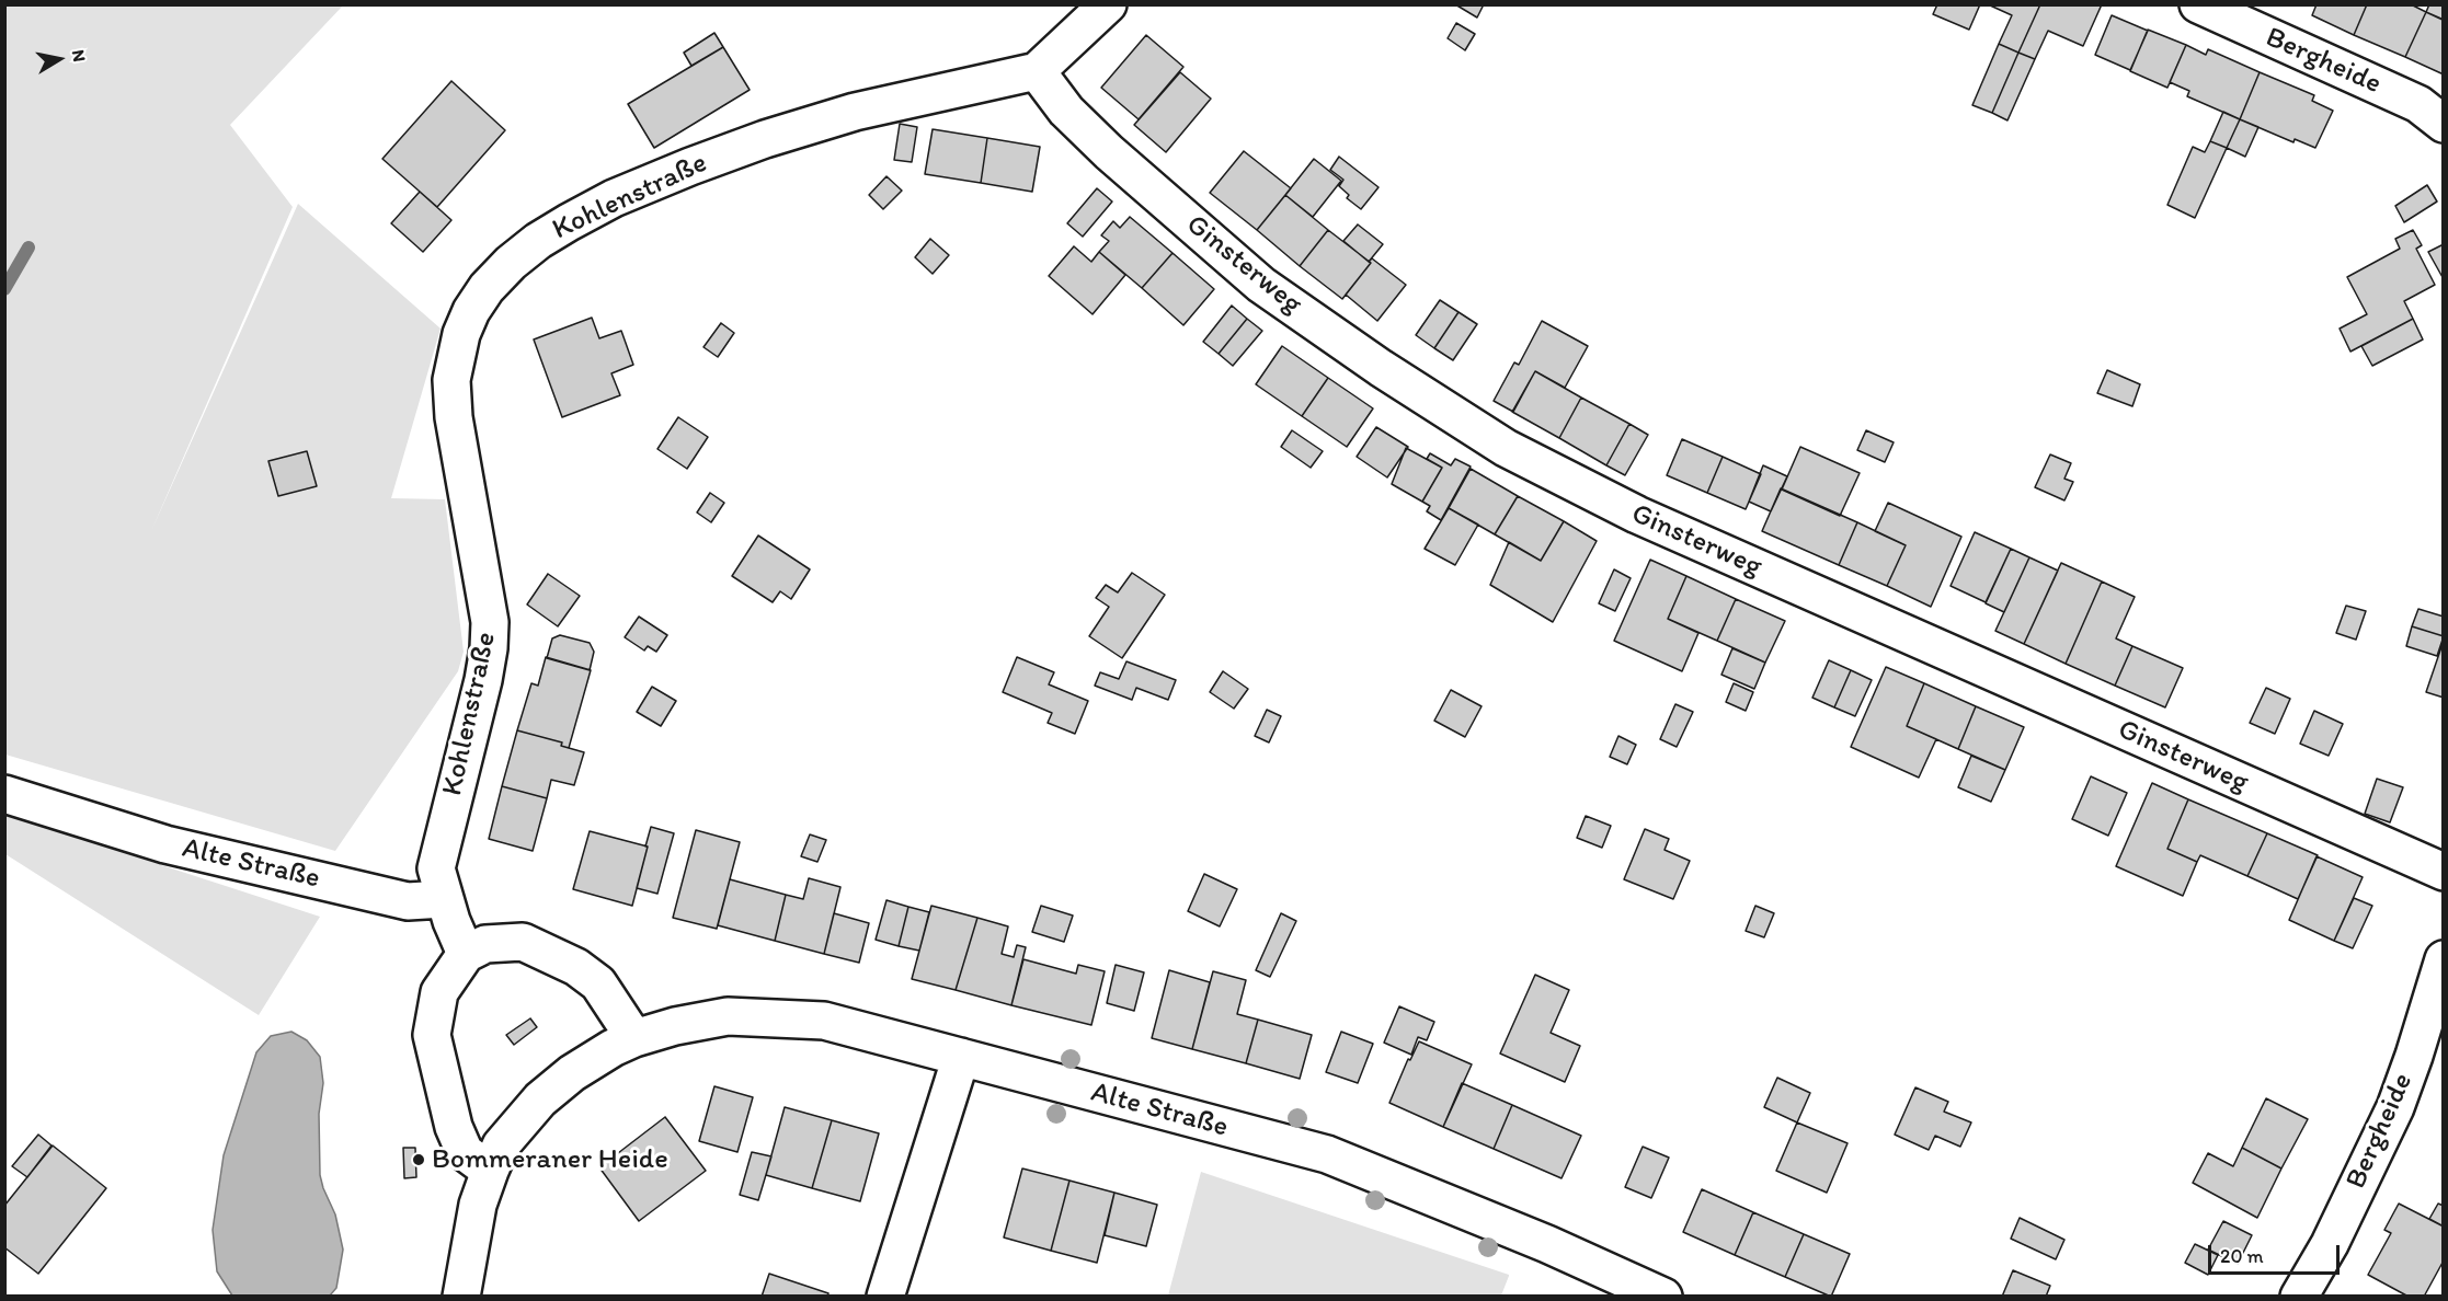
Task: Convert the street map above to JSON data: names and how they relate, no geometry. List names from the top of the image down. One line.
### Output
{"streets":{"street":["Bergheide","Kohlenstraße","Ginsterweg","Alte Straße"]},"crossings":[["Kohlenstraße","Ginsterweg"],["Kohlenstraße","Alte Straße"]],"places":["Bommeraner Heide"],"scale_bar":"20 m","north":"right"}
